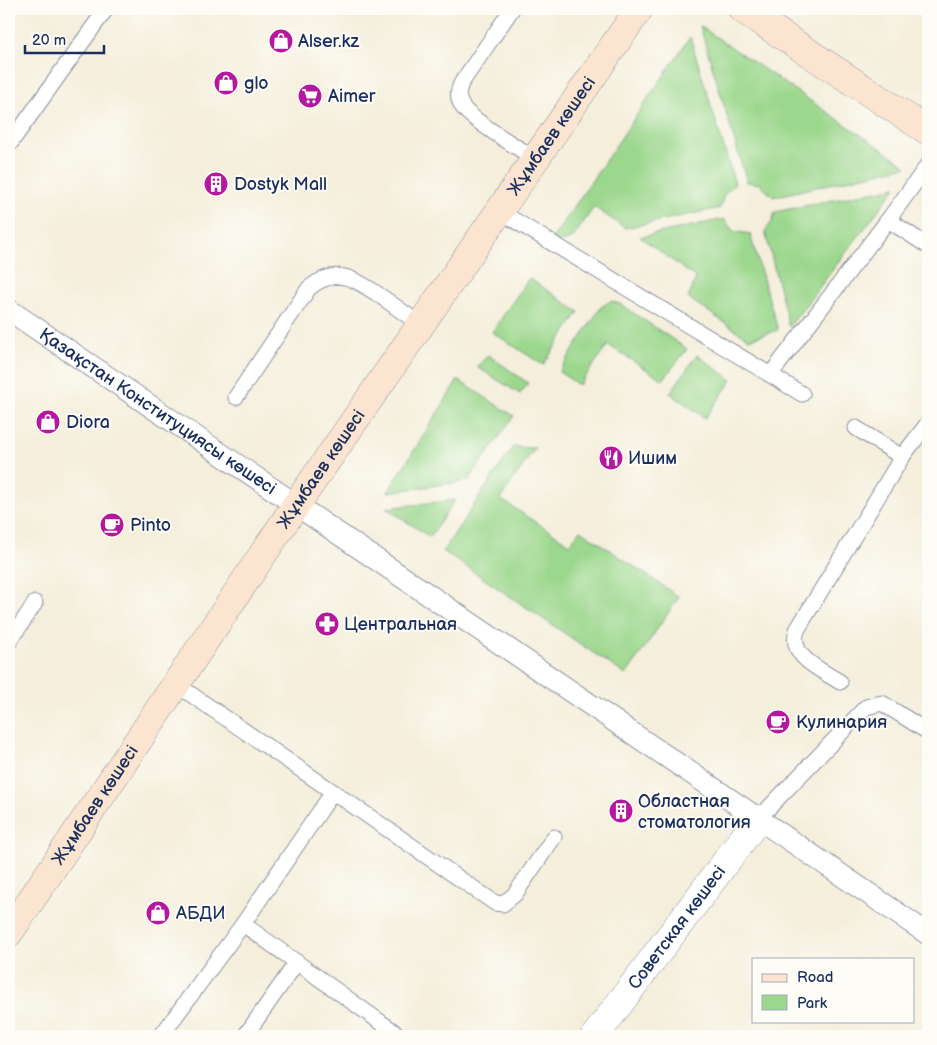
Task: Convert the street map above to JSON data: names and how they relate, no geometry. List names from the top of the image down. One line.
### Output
{"streets":{"main road":["Жұмбаев көшесі"],"street":["Қазақстан Конституциясы көшесі","Советская көшесі"]},"crossings":[["Жұмбаев көшесі","Қазақстан Конституциясы көшесі"],["Қазақстан Конституциясы көшесі","Советская көшесі"]],"places":{"shop":["Alser.kz","glo","Diora","АБДИ"],"supermarket":["Aimer"],"building":["Dostyk Mall","Областная стоматология"],"restaurant":["Ишим"],"cafe":["Pinto","Кулинария"],"pharmacy":["Центральная"]},"legend":["Road","Park"],"scale_bar":"20 m"}
